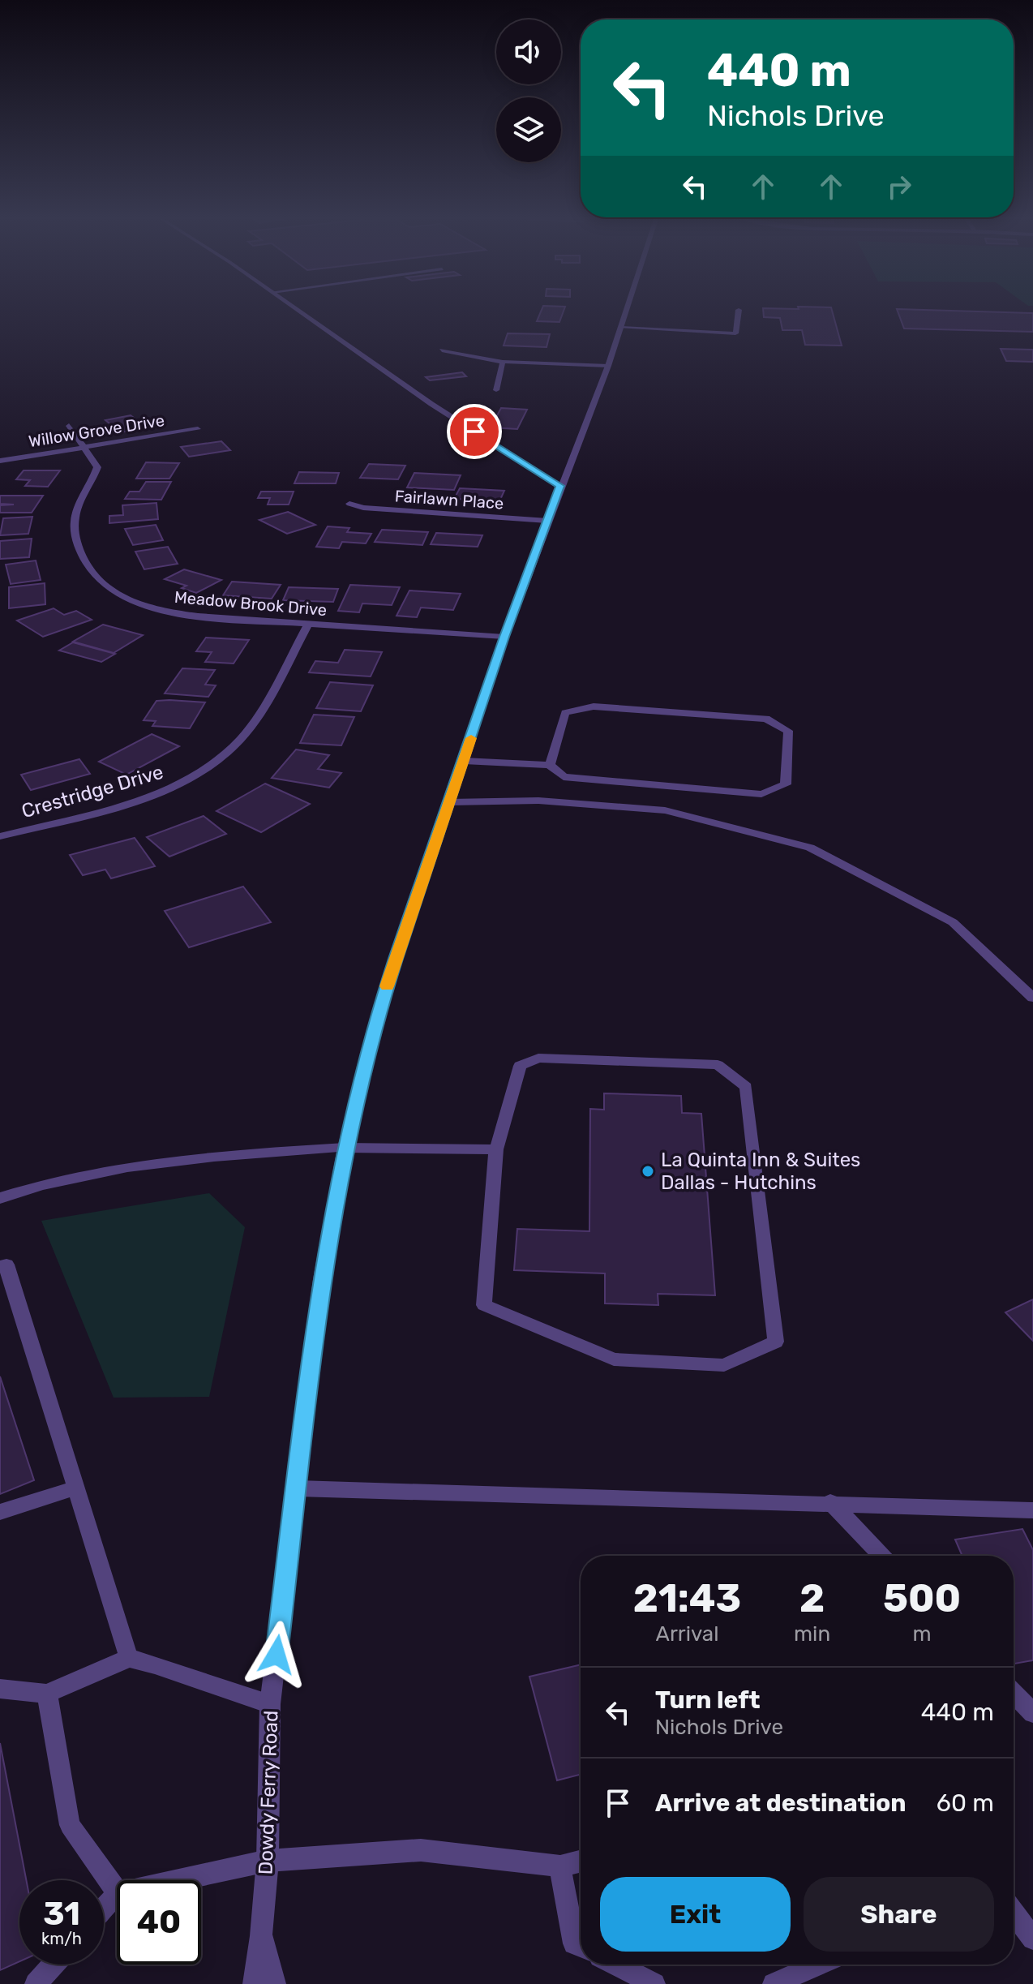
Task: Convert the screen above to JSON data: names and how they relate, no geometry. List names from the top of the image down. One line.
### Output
{"streets":{"street":["Willow Grove Drive","Fairlawn Place","Meadow Brook Drive","Crestridge Drive","Dowdy Ferry Road"]},"crossings":[["Willow Grove Drive","Meadow Brook Drive"],["Fairlawn Place","Dowdy Ferry Road"],["Meadow Brook Drive","Crestridge Drive"],["Meadow Brook Drive","Dowdy Ferry Road"]],"places":["La Quinta Inn & Suites Dallas - Hutchins"],"page":{"turn":["440 m","Nichols Drive"],"eta":["21:43","Arrival","2","min","500","m"],"list":[{"name":"Turn left","note":"Nichols Drive","value":"440 m"},{"name":"Arrive at destination","value":"60 m"}],"buttons":["Exit","Share"],"speed":"31 km/h","limit":"40"}}
